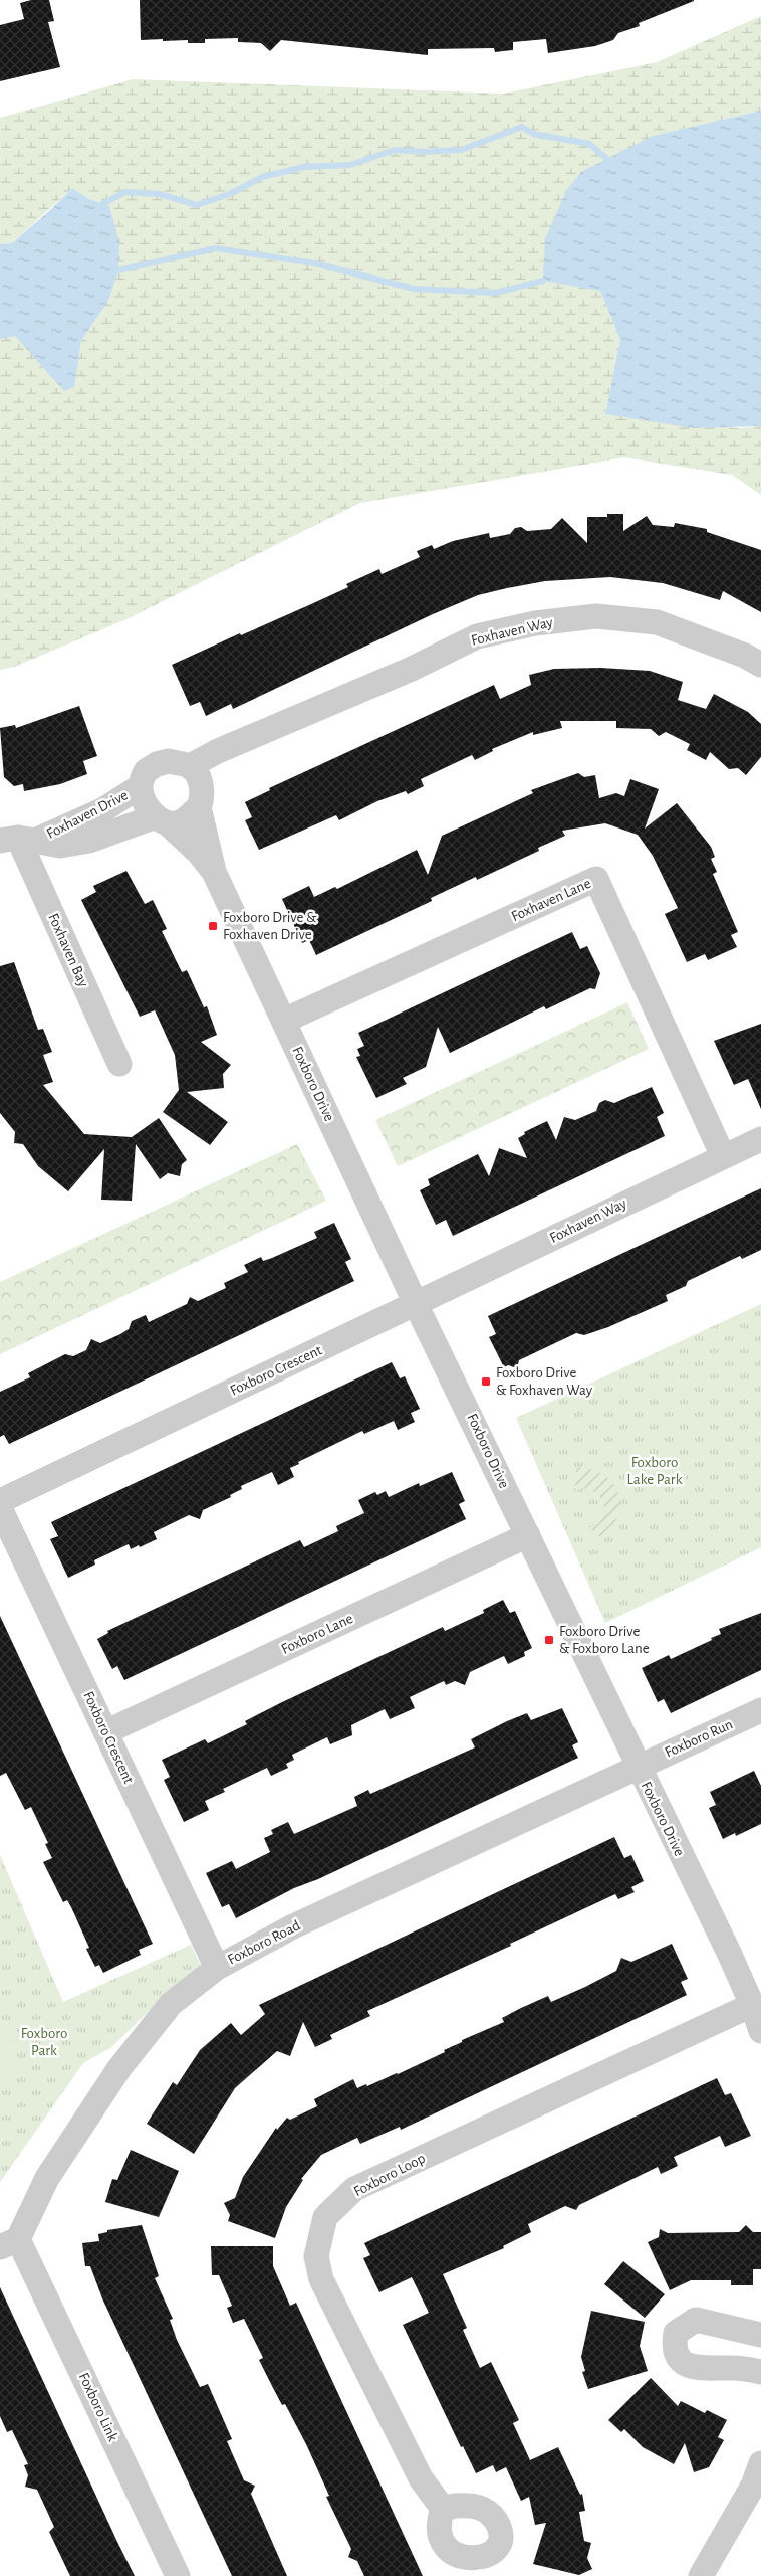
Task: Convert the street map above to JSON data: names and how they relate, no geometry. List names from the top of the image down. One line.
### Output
{"streets":{"street":["Foxhaven Way","Foxhaven Drive","Foxhaven Lane","Foxhaven Bay","Foxboro Drive","Foxboro Crescent","Foxboro Lane","Foxboro Run","Foxboro Road","Foxboro Loop","Foxboro Link"]},"crossings":[["Foxhaven Way","Foxhaven Drive"],["Foxhaven Way","Foxhaven Lane"],["Foxhaven Way","Foxboro Drive"],["Foxhaven Way","Foxboro Crescent"],["Foxhaven Drive","Foxhaven Bay"],["Foxhaven Drive","Foxboro Drive"],["Foxhaven Lane","Foxboro Drive"],["Foxboro Drive","Foxboro Crescent"],["Foxboro Drive","Foxboro Lane"],["Foxboro Drive","Foxboro Run"],["Foxboro Drive","Foxboro Road"],["Foxboro Drive","Foxboro Loop"],["Foxboro Crescent","Foxboro Lane"],["Foxboro Crescent","Foxboro Road"],["Foxboro Run","Foxboro Road"],["Foxboro Road","Foxboro Link"]],"parks":["Foxboro Lake Park","Foxboro Park"],"places":{"transit":["Foxboro Drive & Foxhaven Drive","Foxboro Drive & Foxhaven Way","Foxboro Drive & Foxboro Lane"]}}
